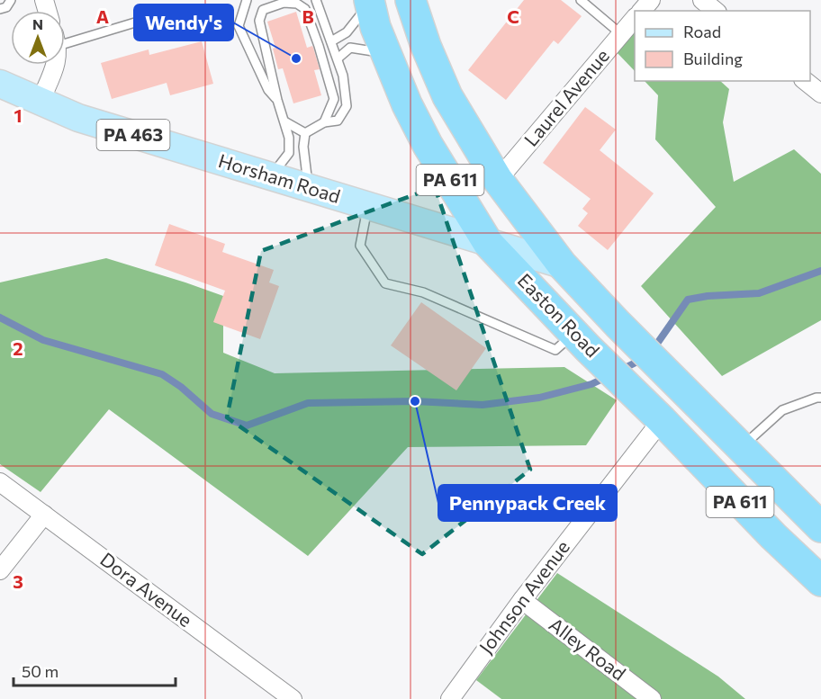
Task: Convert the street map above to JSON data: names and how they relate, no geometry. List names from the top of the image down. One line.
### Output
{"streets":{"highway":["PA 611","Easton Road"],"main road":["PA 463","Horsham Road"],"street":["Laurel Avenue","Dora Avenue","Johnson Avenue","Alley Road"]},"crossings":[["Laurel Avenue","Easton Road"],["Horsham Road","Easton Road"],["Easton Road","Johnson Avenue"],["Johnson Avenue","Alley Road"]],"places":["Wendy's","Pennypack Creek"],"legend":["Road","Building"],"scale_bar":"50 m","north":"top","grid":{"columns":["A","B","C"],"rows":["1","2","3"]}}
